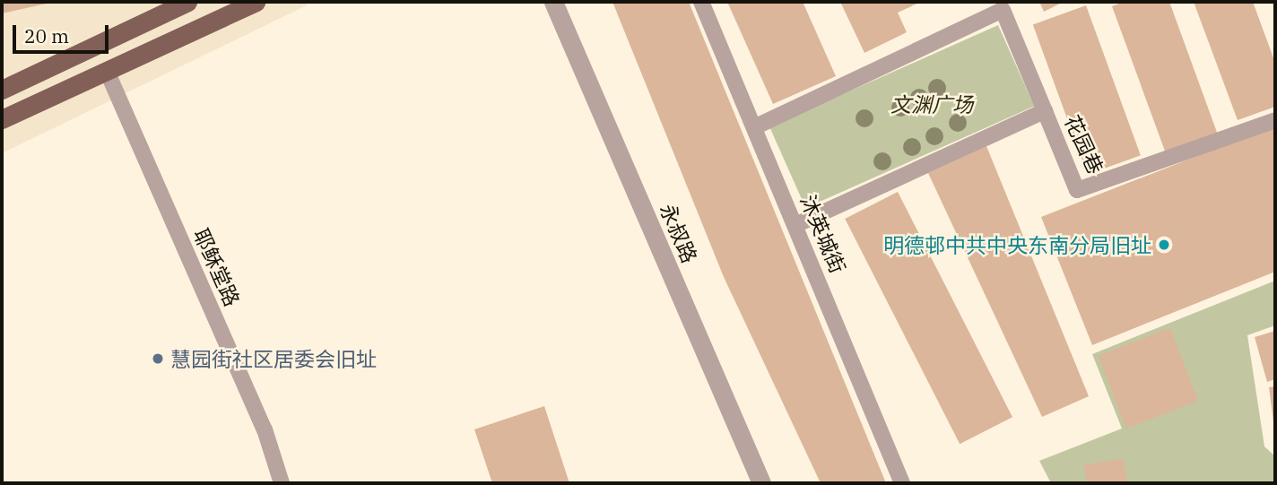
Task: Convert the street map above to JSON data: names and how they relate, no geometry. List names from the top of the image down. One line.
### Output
{"streets":{"street":["永叔路"],"lane":["花园巷","沐英城街","耶稣堂路"]},"crossings":[["花园巷","沐英城街"]],"parks":["文渊广场"],"places":["明德邨中共中央东南分局旧址","慧园街社区居委会旧址"],"scale_bar":"20 m"}
